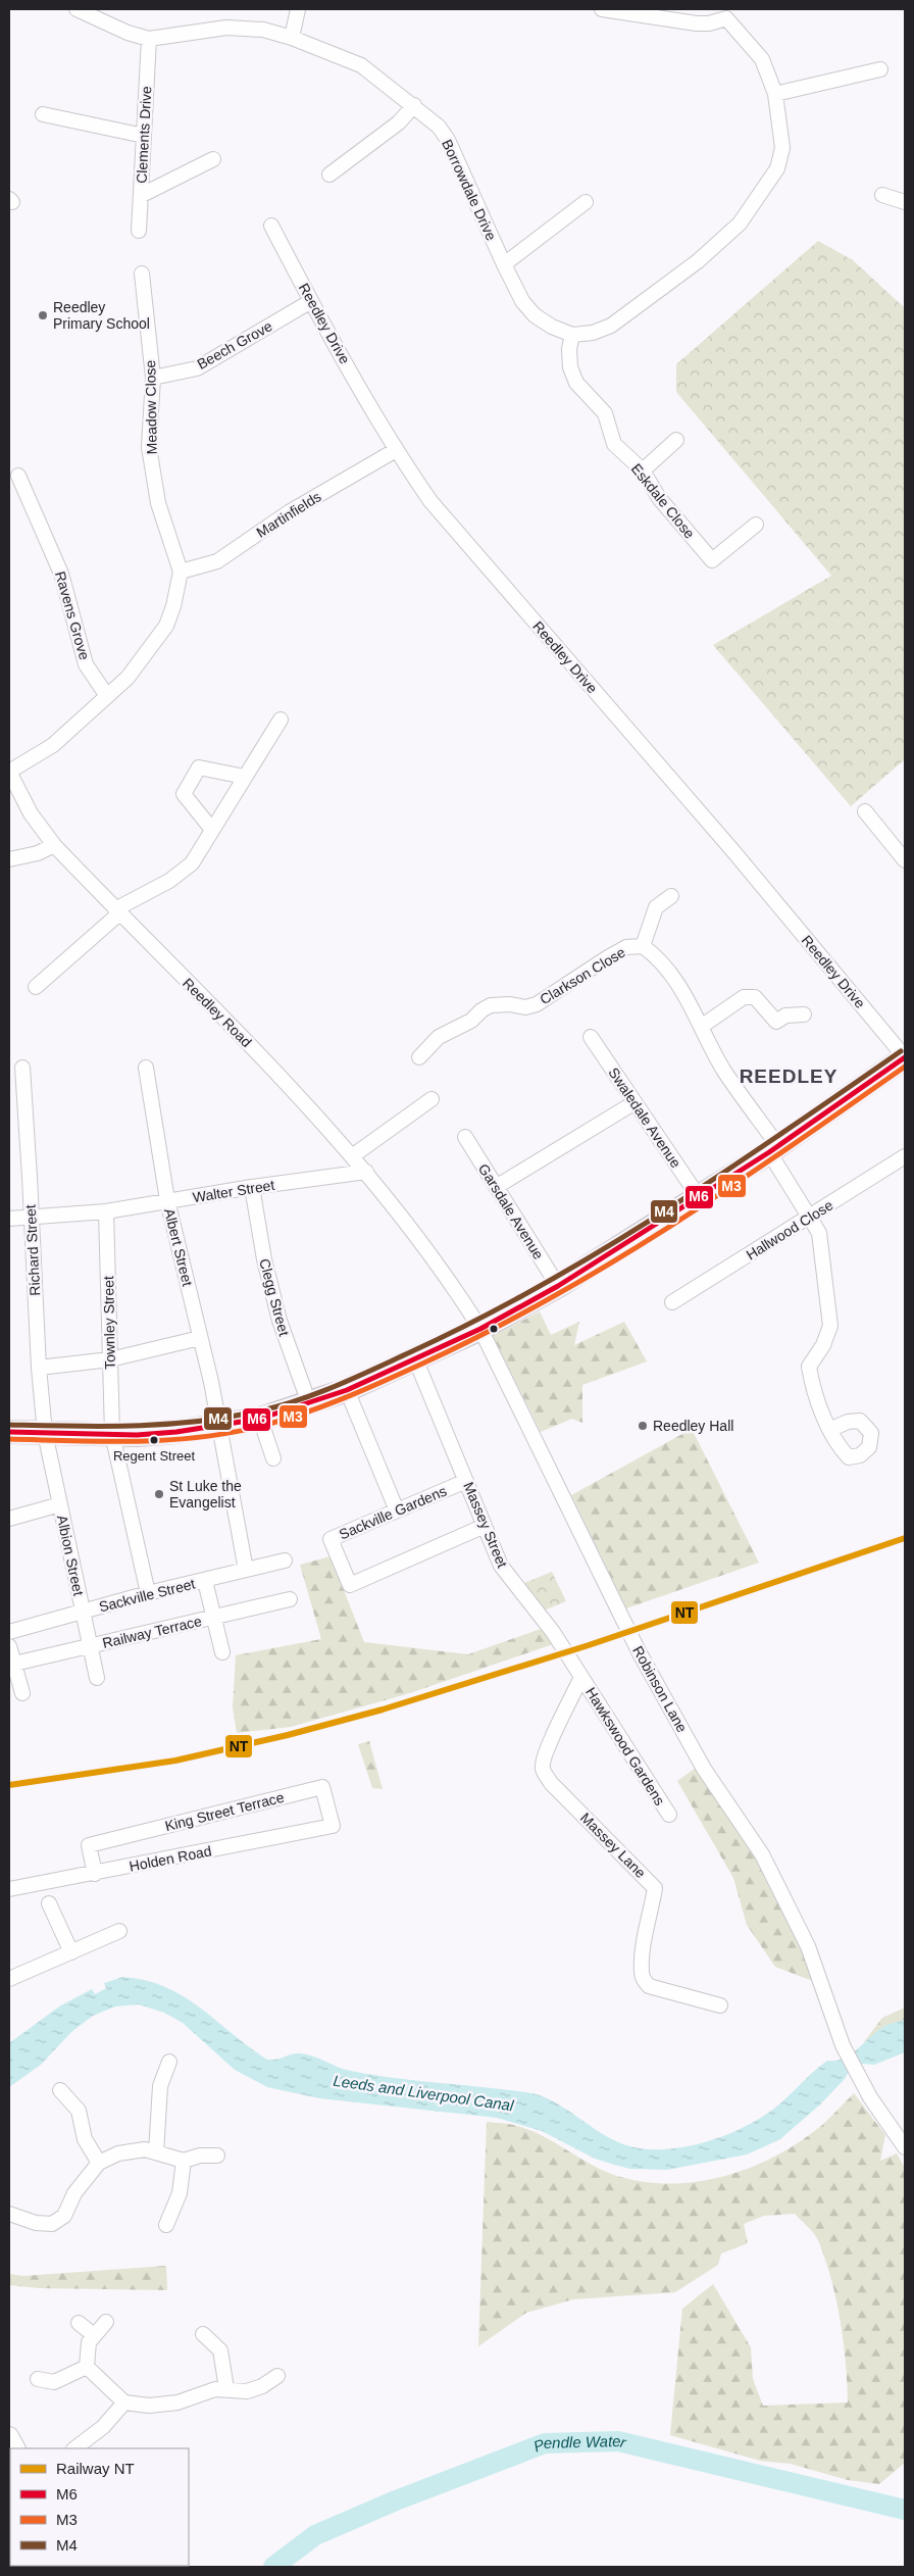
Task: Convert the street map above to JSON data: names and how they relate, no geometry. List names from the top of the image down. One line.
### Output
{"streets":{"street":["Clements Drive","Borrowdale Drive","Reedley Drive","Beech Grove","Meadow Close","Eskdale Close","Martinfields","Ravens Grove","Clarkson Close","Reedley Road","Swaledale Avenue","Walter Street","Garsdale Avenue","Hallwood Close","Albert Street","Richard Street","Clegg Street","Townley Street","Sackville Gardens","Massey Street","Albion Street","Sackville Street","Railway Terrace","Robinson Lane","Hawkswood Gardens","King Street Terrace","Massey Lane","Holden Road"]},"crossings":[["Clements Drive","Borrowdale Drive"],["Borrowdale Drive","Eskdale Close"],["Reedley Drive","Beech Grove"],["Reedley Drive","Martinfields"],["Beech Grove","Meadow Close"],["Meadow Close","Martinfields"],["Meadow Close","Ravens Grove"],["Meadow Close","Reedley Road"],["Reedley Road","Walter Street"],["Reedley Road","Robinson Lane"],["Walter Street","Albert Street"],["Walter Street","Richard Street"],["Walter Street","Clegg Street"],["Walter Street","Townley Street"],["Albert Street","Sackville Street"],["Richard Street","Albion Street"],["Sackville Gardens","Massey Street"],["Massey Street","Hawkswood Gardens"],["Massey Street","Massey Lane"],["Albion Street","Sackville Street"],["Albion Street","Railway Terrace"],["Hawkswood Gardens","Massey Lane"],["King Street Terrace","Holden Road"]],"districts":["REEDLEY"],"water":["Leeds and Liverpool Canal","Pendle Water"],"places":["Reedley Primary School","Reedley Hall","Regent Street","St Luke the Evangelist"],"lines":["transit line M4","transit line M6","transit line M3","rail line NT"],"legend":["Railway NT","M6","M3","M4"]}
